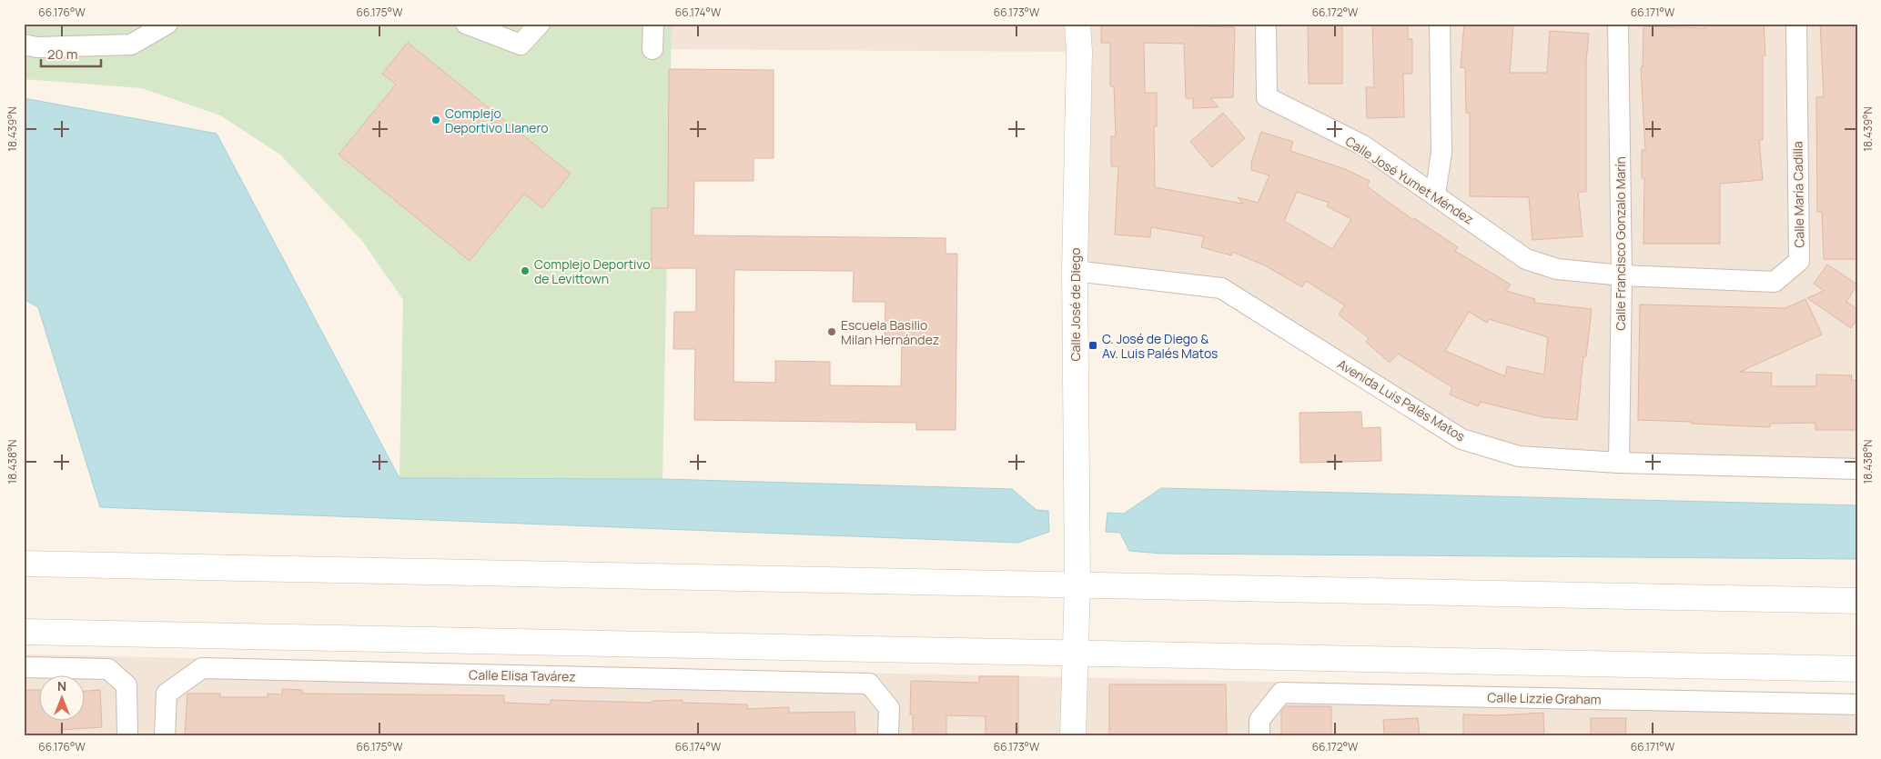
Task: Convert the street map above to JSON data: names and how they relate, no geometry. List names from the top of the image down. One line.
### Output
{"streets":{"street":["Calle José Yumet Méndez","Calle María Cadilla","Calle Francisco Gonzalo Marín","Calle José de Diego","Avenida Luis Palés Matos","Calle Elisa Tavárez","Calle Lizzie Graham"]},"crossings":[["Calle José Yumet Méndez","Calle María Cadilla"],["Calle José Yumet Méndez","Calle Francisco Gonzalo Marín"],["Calle María Cadilla","Calle Francisco Gonzalo Marín"],["Calle Francisco Gonzalo Marín","Avenida Luis Palés Matos"],["Calle José de Diego","Avenida Luis Palés Matos"]],"places":{"other":["Complejo Deportivo Llanero","Complejo Deportivo de Levittown","Escuela Basilio Milan Hernández"],"transit":["C. José de Diego & Av. Luis Palés Matos"]},"scale_bar":"20 m","north":"top","coordinates":["66.176°W","66.175°W","66.174°W","66.173°W","66.172°W","66.171°W","18.439°N","18.438°N"]}
